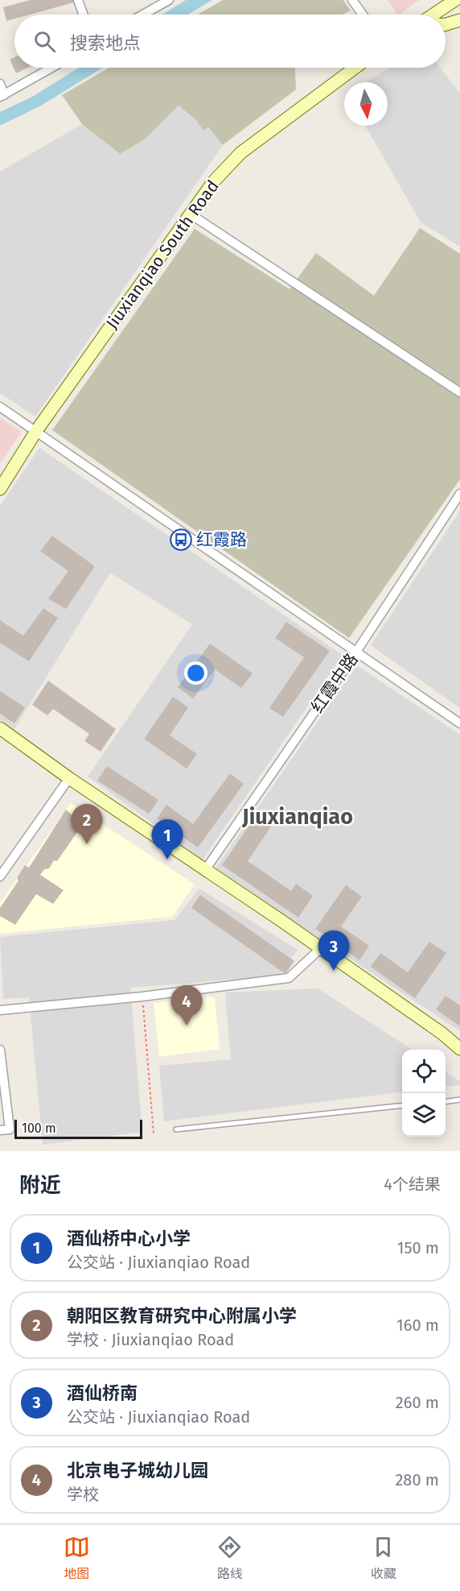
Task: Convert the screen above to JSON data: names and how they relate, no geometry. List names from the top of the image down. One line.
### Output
{"streets":{"street":["Jiuxianqiao South Road","红霞中路"]},"districts":["Jiuxianqiao"],"places":{"bus stop":["红霞路"]},"scale_bar":"100 m","north":"bottom","page":{"search":"搜索地点","pins":["2","1","3","4"],"scale":"100 m","heading":["附近","4个结果"],"list":[{"mark":"1","name":"酒仙桥中心小学","note":"公交站 · Jiuxianqiao Road","value":"150 m"},{"mark":"2","name":"朝阳区教育研究中心附属小学","note":"学校 · Jiuxianqiao Road","value":"160 m"},{"mark":"3","name":"酒仙桥南","note":"公交站 · Jiuxianqiao Road","value":"260 m"},{"mark":"4","name":"北京电子城幼儿园","note":"学校","value":"280 m"}],"nav":["地图","路线","收藏"]}}
